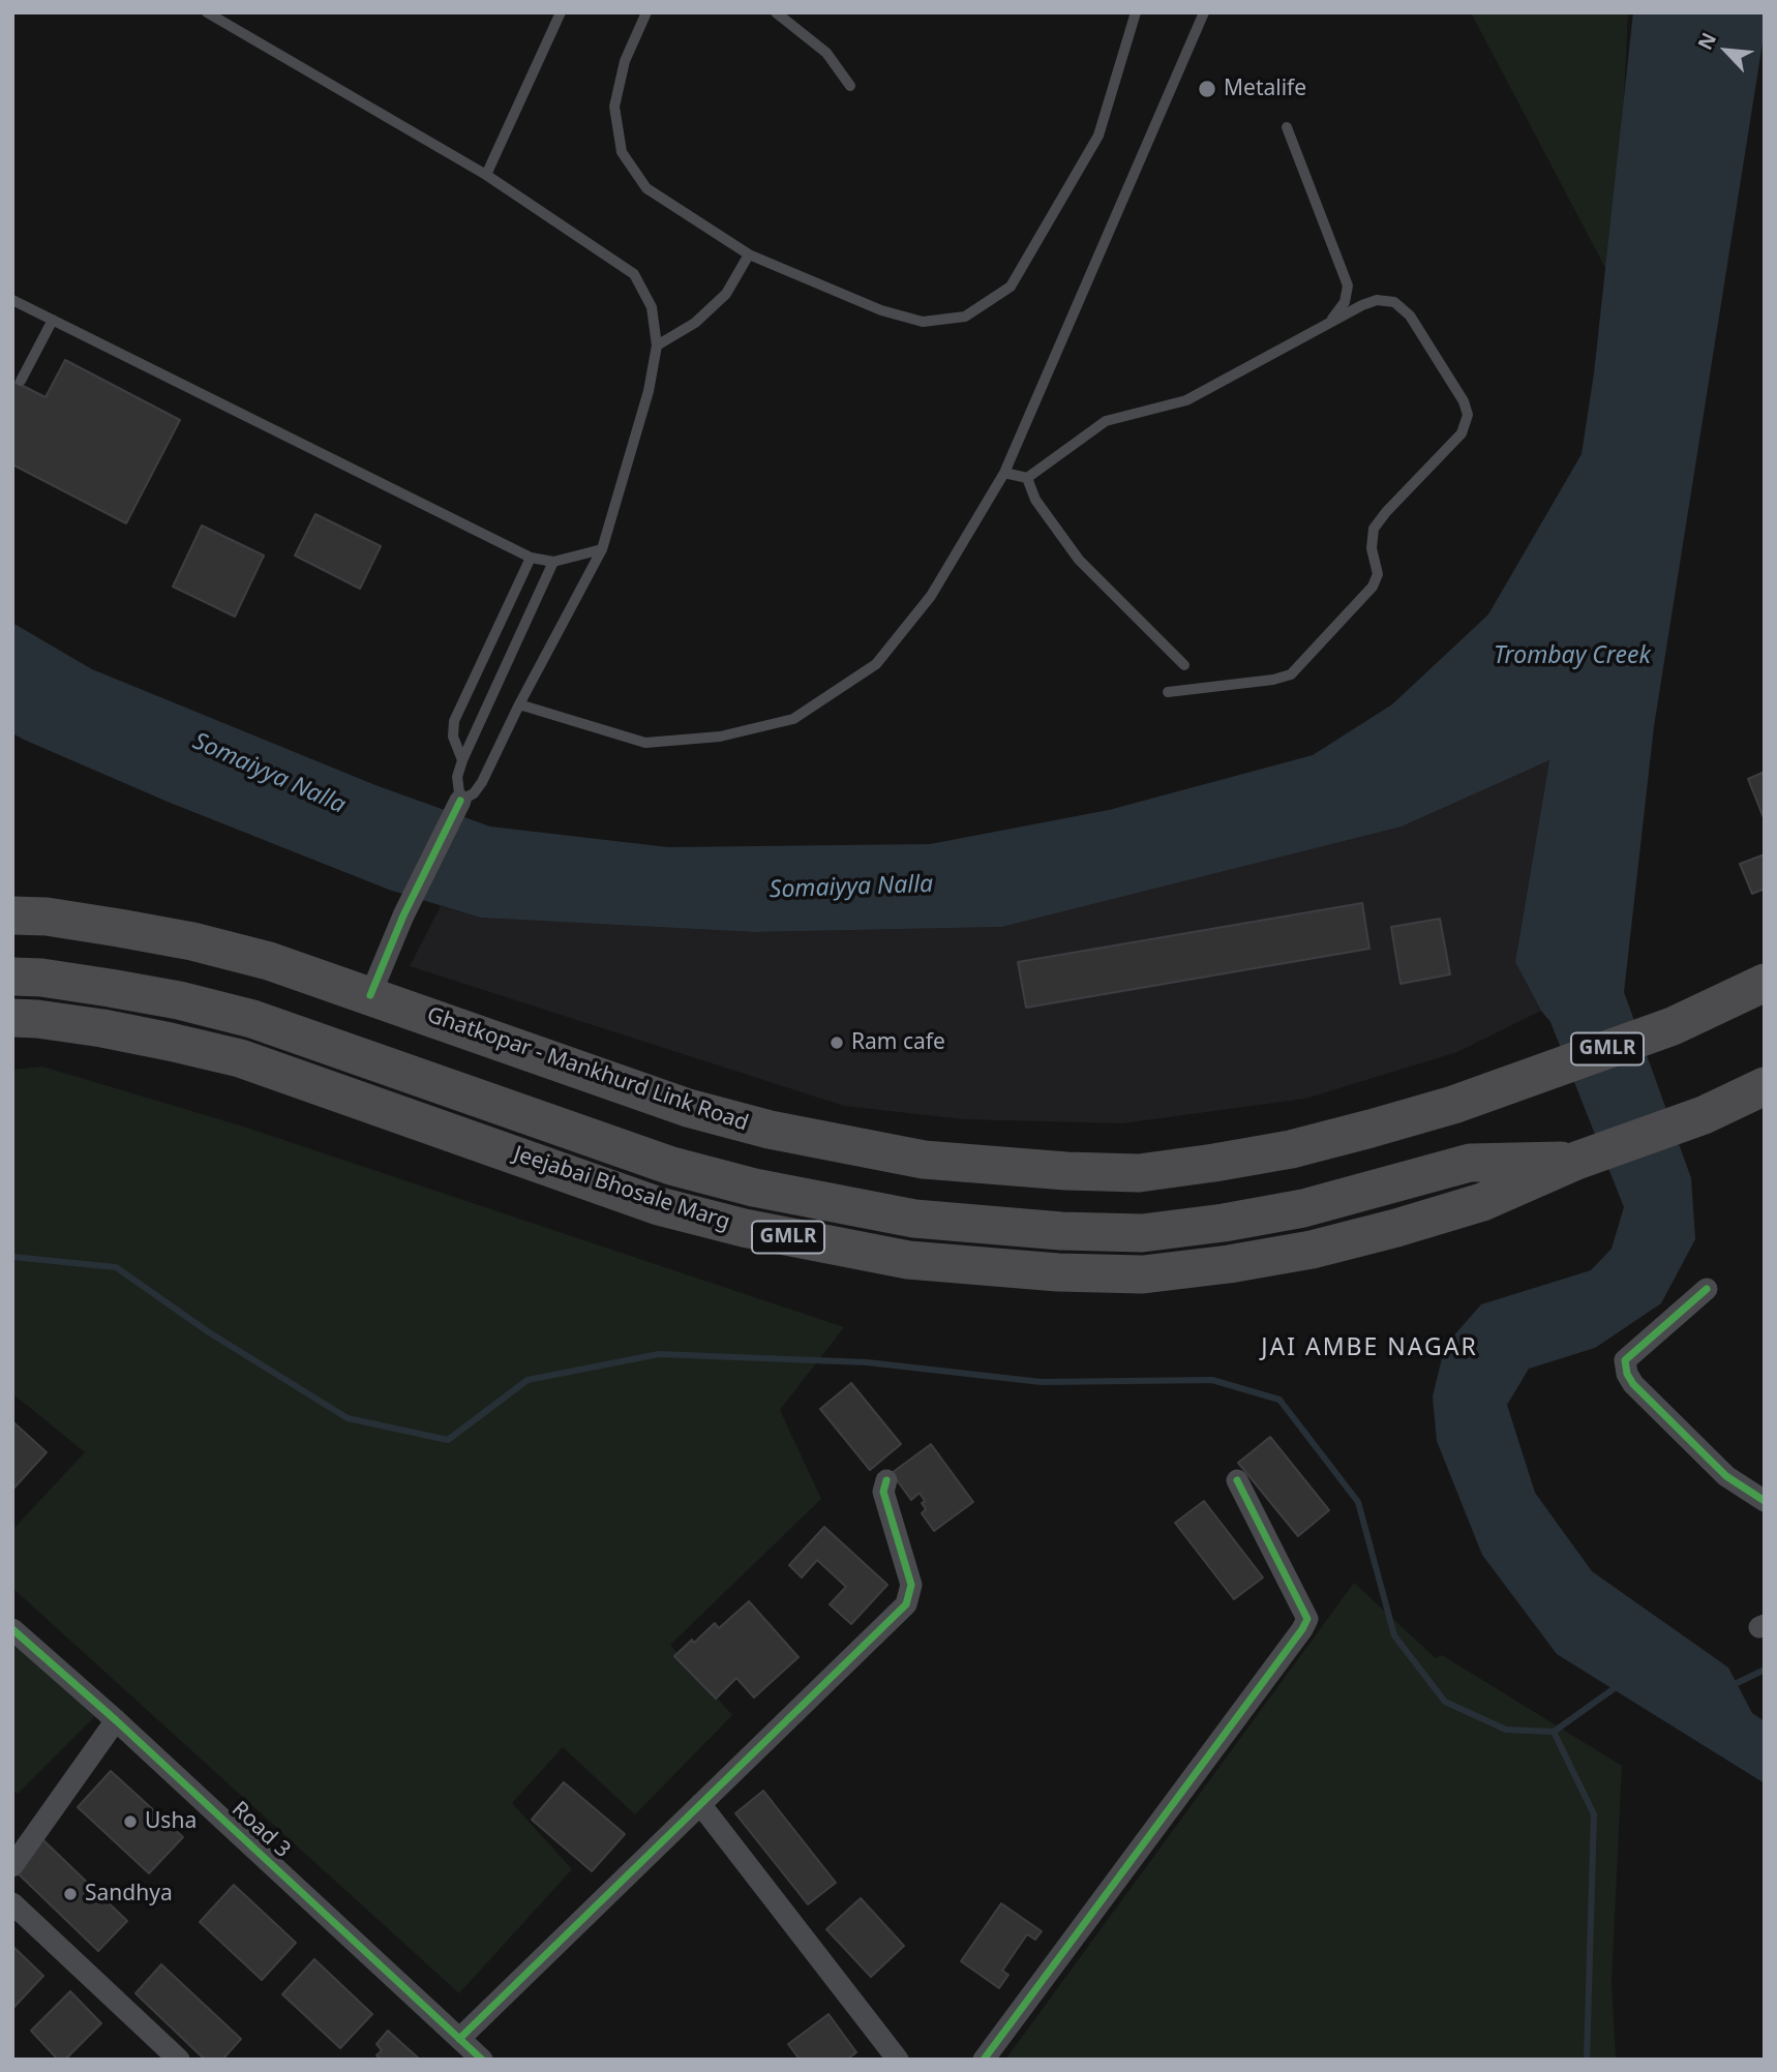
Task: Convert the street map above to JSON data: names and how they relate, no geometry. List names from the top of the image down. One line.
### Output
{"streets":{"highway":["GMLR","Ghatkopar - Mankhurd Link Road","Jeejabai Bhosale Marg"],"street":["Road 3"]},"crossings":[["GMLR","Jeejabai Bhosale Marg"]],"districts":["JAI AMBE NAGAR"],"water":["Trombay Creek","Somaiyya Nalla"],"places":["Metalife","Ram cafe","Usha","Sandhya"],"north":"top left"}
